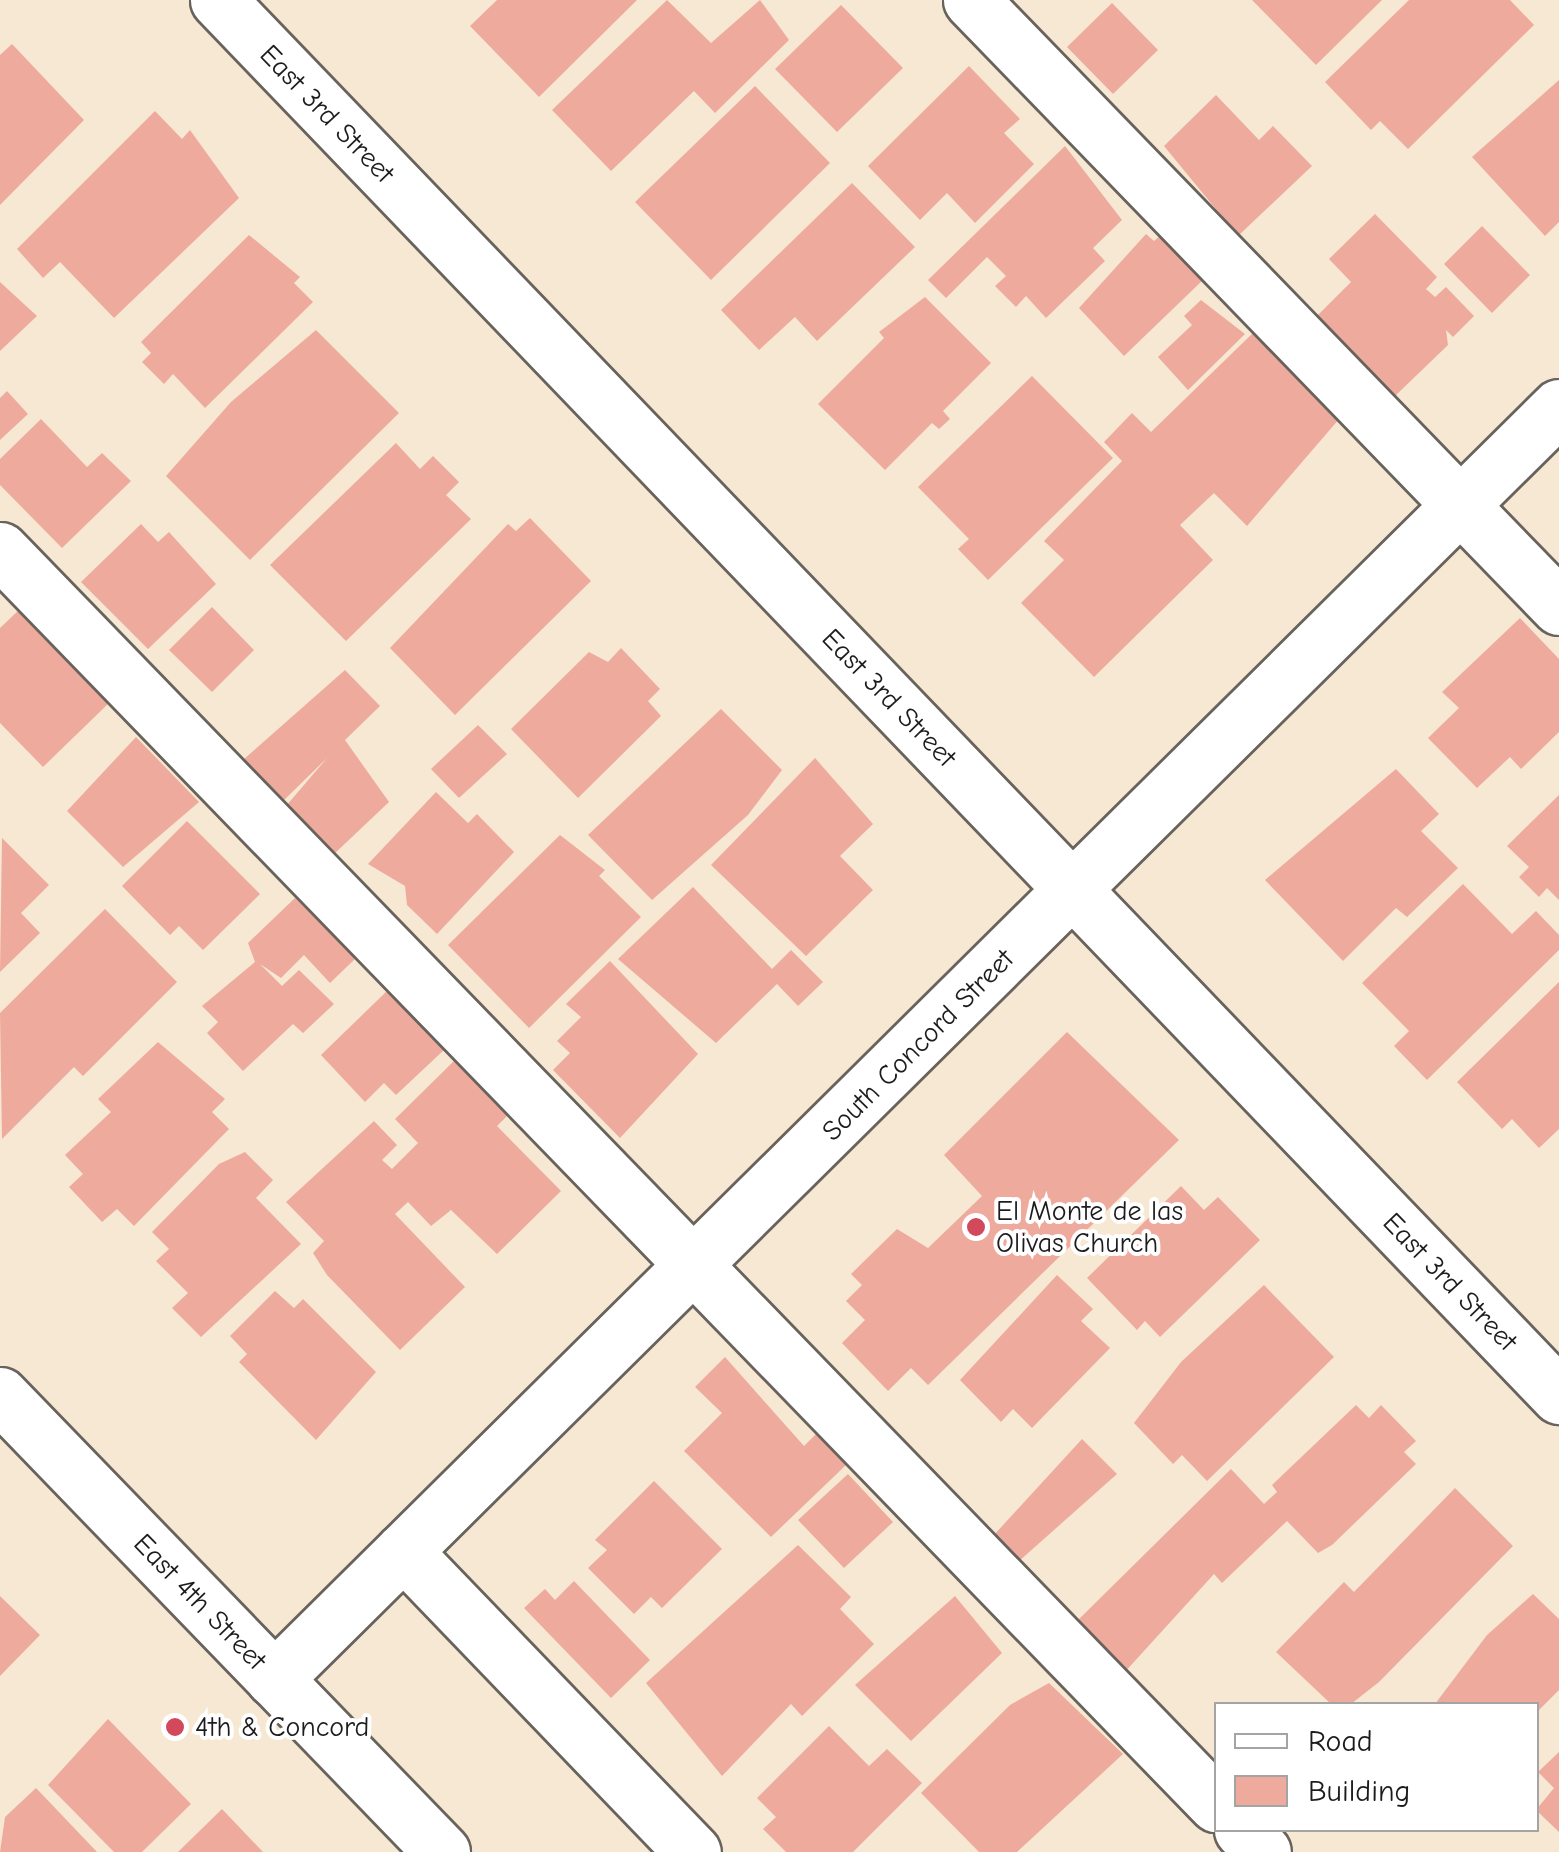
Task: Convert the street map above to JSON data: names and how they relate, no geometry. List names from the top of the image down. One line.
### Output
{"streets":{"street":["East 3rd Street","South Concord Street","East 4th Street"]},"crossings":[["East 3rd Street","South Concord Street"],["South Concord Street","East 4th Street"]],"places":["El Monte de las Olivas Church","4th & Concord"],"legend":["Road","Building"]}
